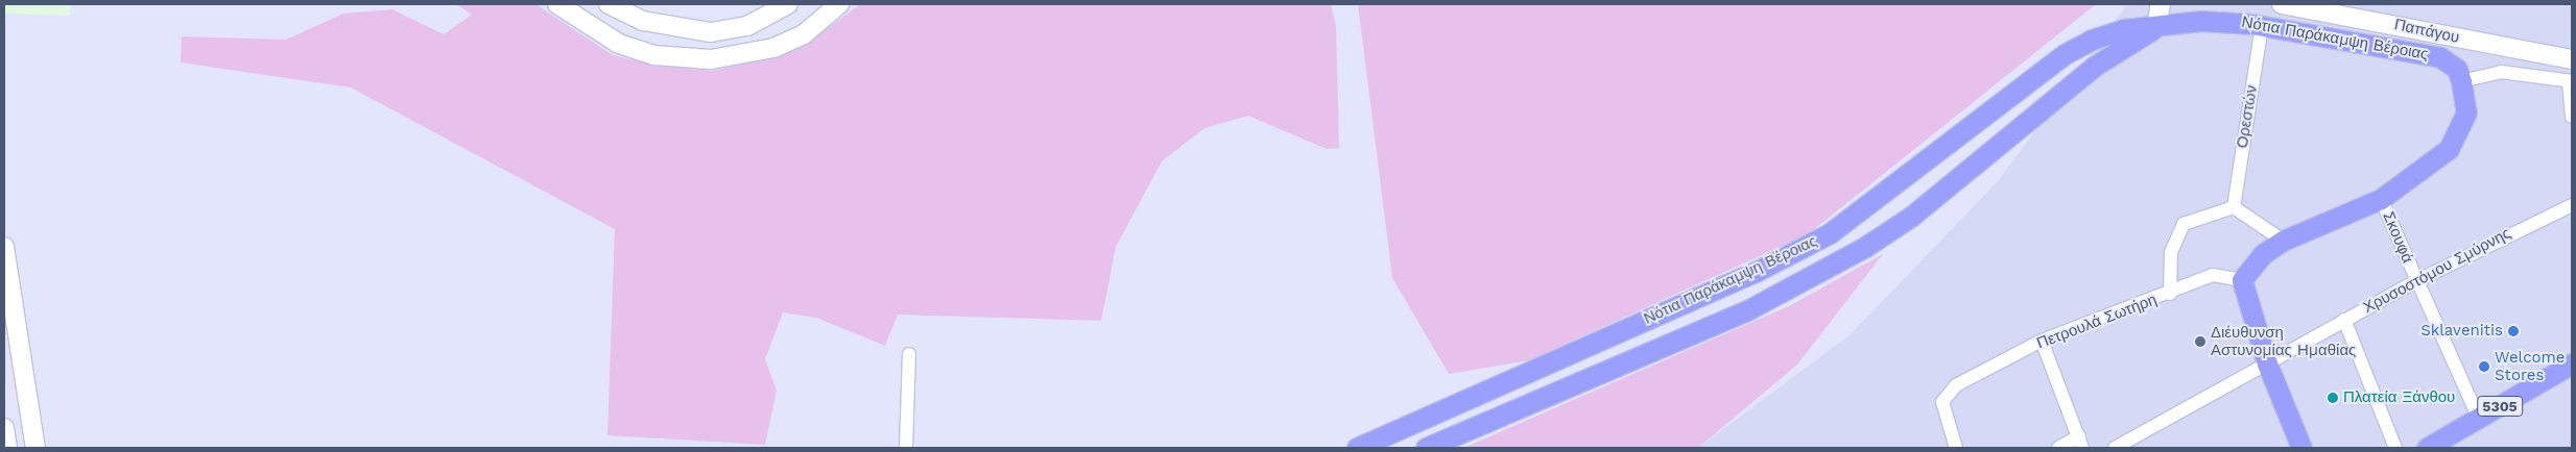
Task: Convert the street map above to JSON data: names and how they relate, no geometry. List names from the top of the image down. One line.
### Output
{"streets":{"main road":["Νότια Παράκαμψη Βέροιας","5305"],"street":["Παπάγου","Ορεστών","Σκουφά","Χρυσοστόμου Σμύρνης","Πετρουλά Σωτήρη"]},"crossings":[["Νότια Παράκαμψη Βέροιας","Ορεστών"],["Νότια Παράκαμψη Βέροιας","Σκουφά"],["Νότια Παράκαμψη Βέροιας","Πετρουλά Σωτήρη"],["Σκουφά","Χρυσοστόμου Σμύρνης"],["Σκουφά","5305"]],"places":["Sklavenitis","Διέυθυνση Αστυνομίας Ημαθίας","Welcome Stores","Πλατεία Ξάνθου"]}
